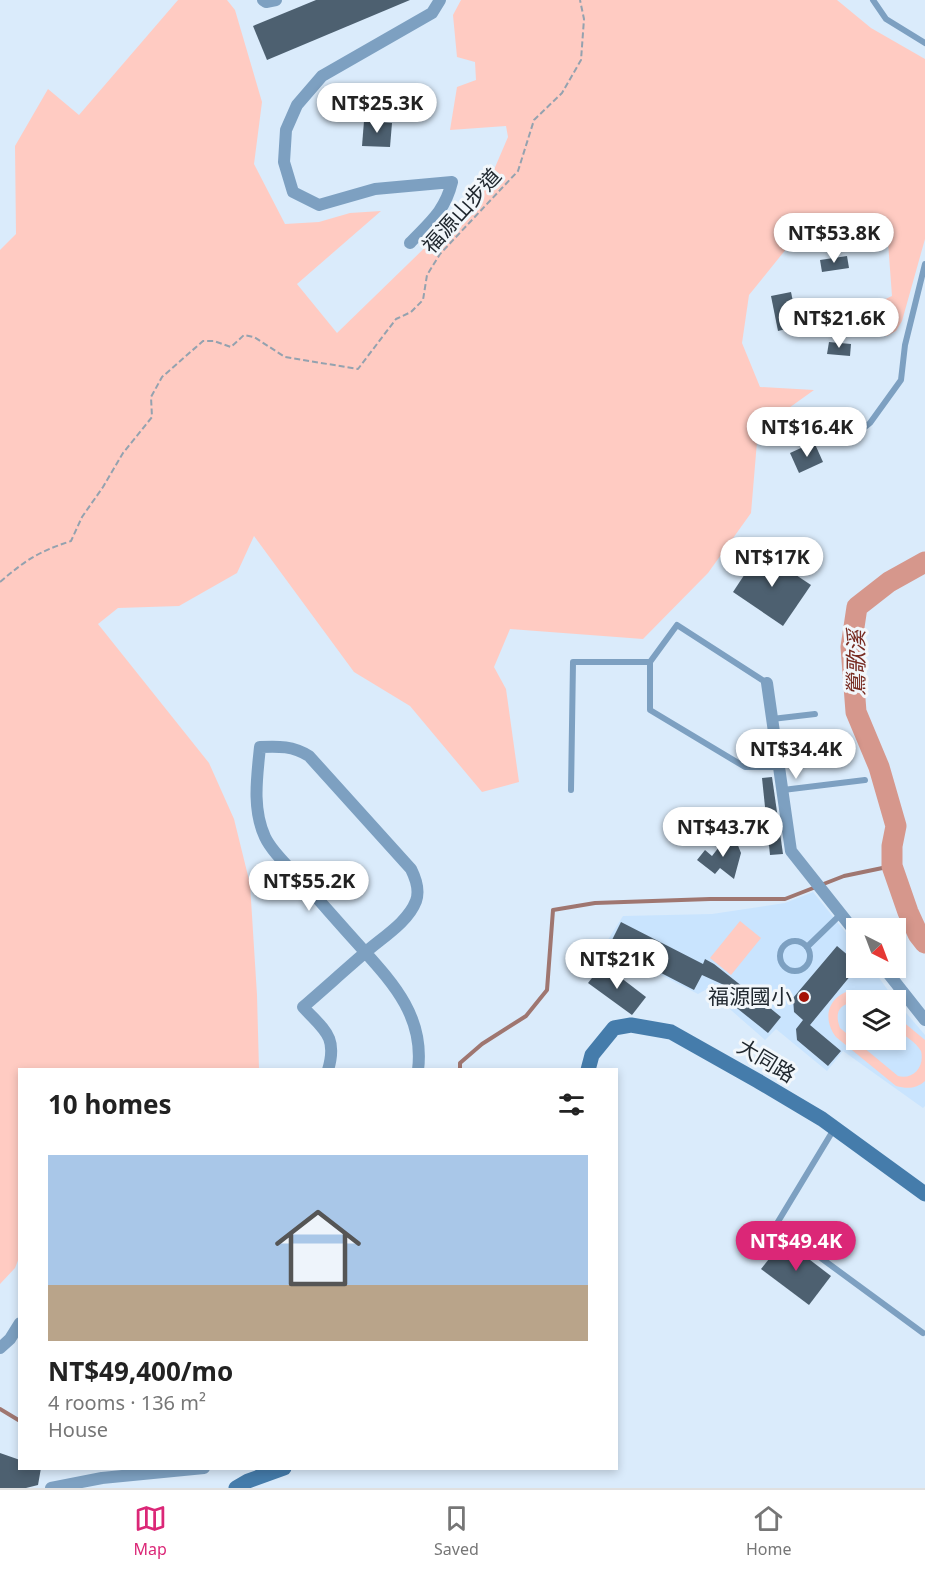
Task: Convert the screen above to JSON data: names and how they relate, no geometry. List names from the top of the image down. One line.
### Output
{"streets":{"street":["大同路"],"path":["福源山步道"]},"water":["鶯歌溪"],"places":["福源國小"],"north":"bottom right","page":{"price":["NT$25.3K","NT$53.8K","NT$21.6K","NT$16.4K","NT$17K","NT$34.4K","NT$43.7K","NT$55.2K","NT$21K","NT$49.4K"],"heading":"10 homes","list":[{"name":"NT$49,400/mo","note":"4 rooms · 136 m² · House"}],"tabs":["Map","Saved","Home"]}}
